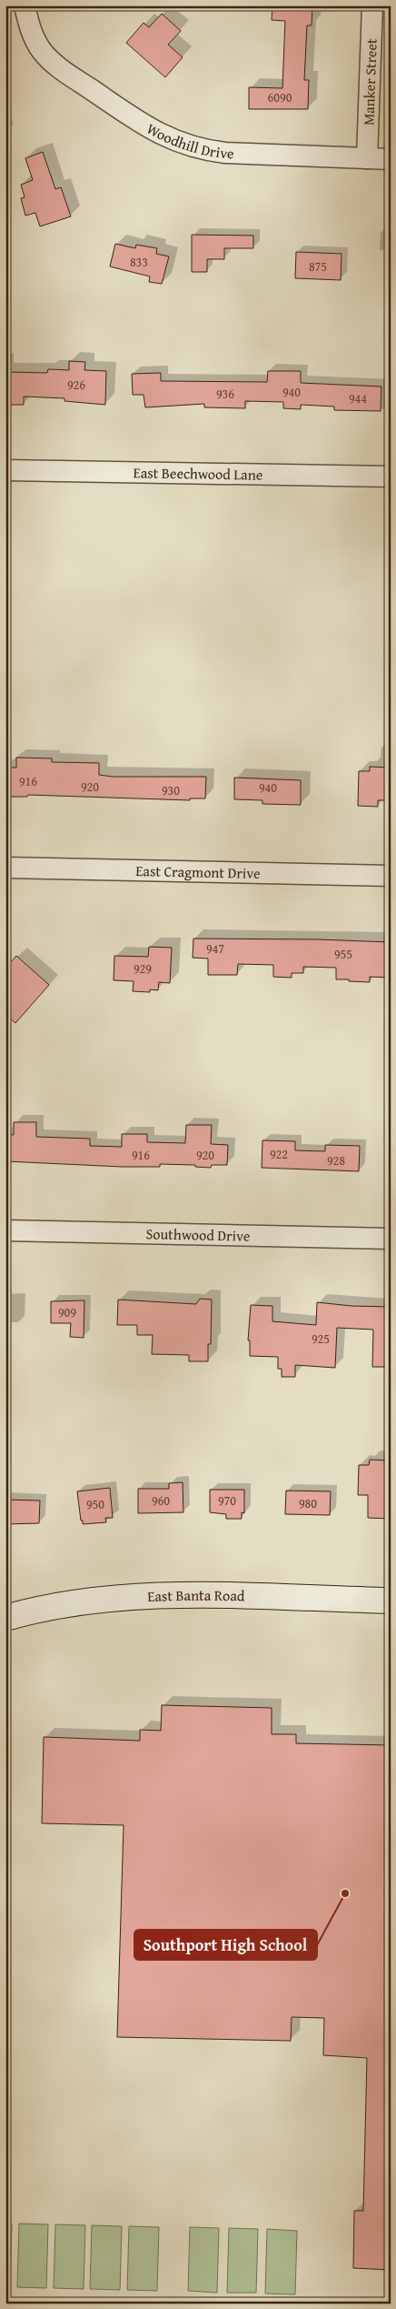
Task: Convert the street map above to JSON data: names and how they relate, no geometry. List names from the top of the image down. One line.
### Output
{"streets":{"street":["Manker Street","Woodhill Drive","East Beechwood Lane","East Cragmont Drive","Southwood Drive","East Banta Road"]},"crossings":[["Manker Street","Woodhill Drive"]],"places":["Southport High School"],"house_numbers":["6090","833","875","926","940","936","944","916","920","940","930","947","955","929","922","916","920","928","909","925","960","970","980","950"]}
